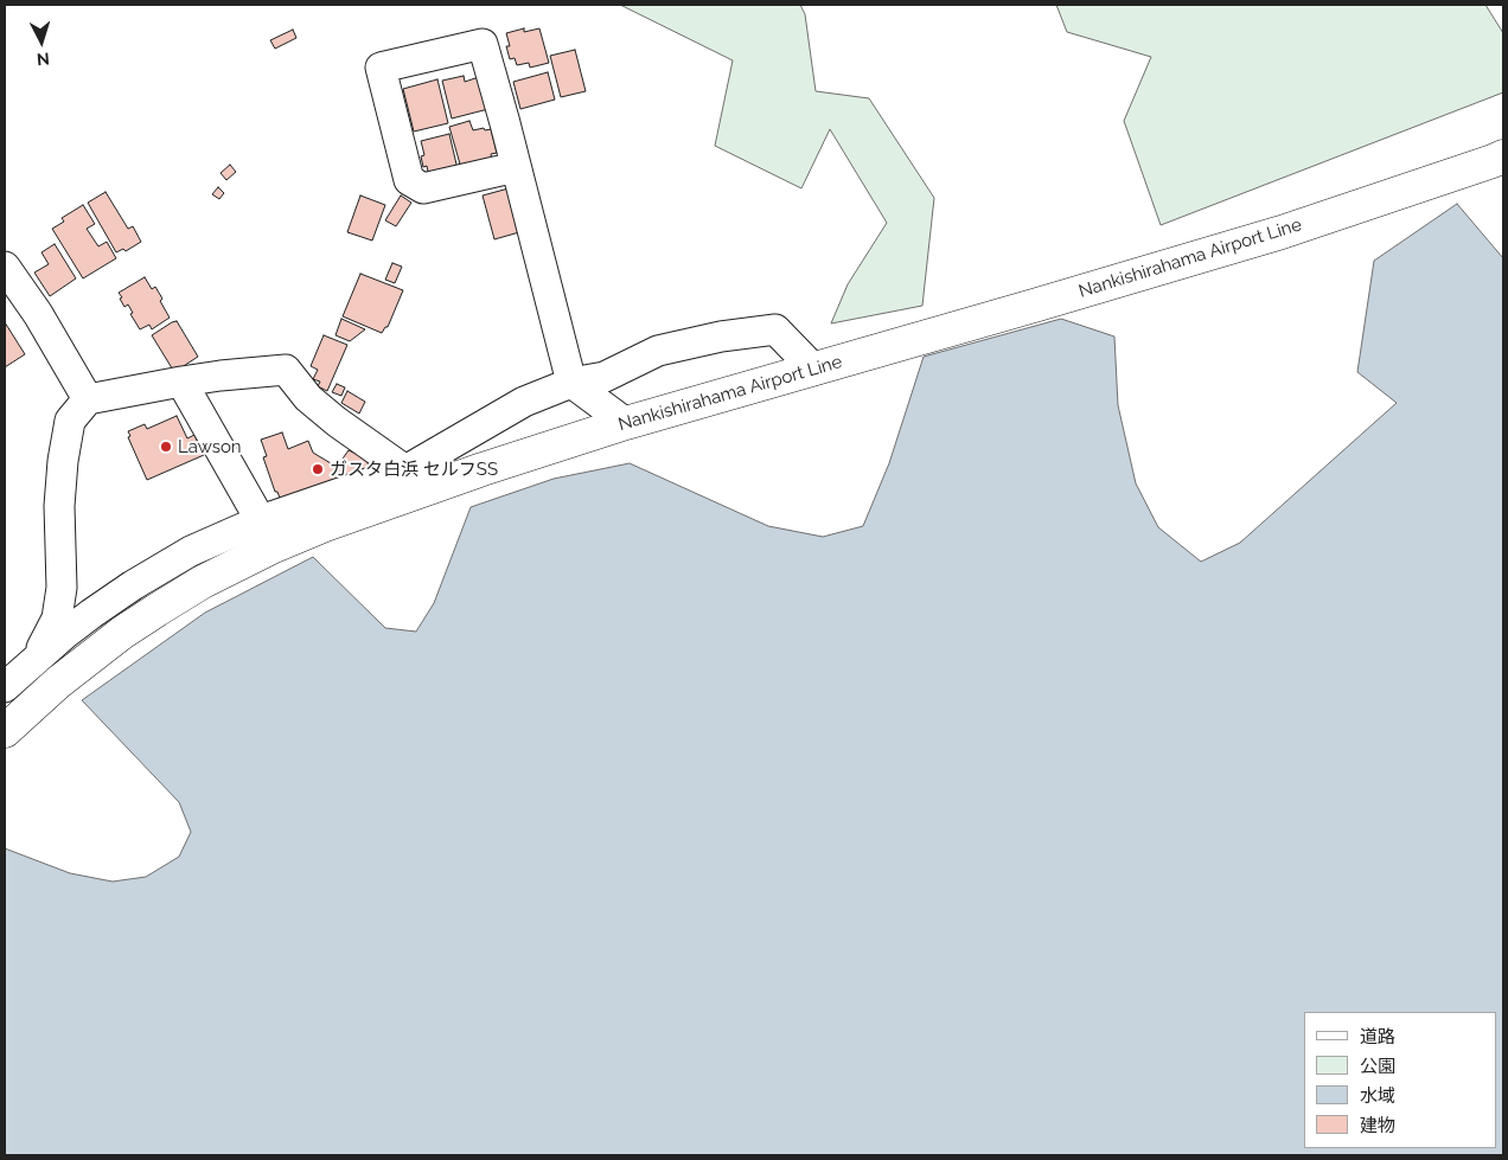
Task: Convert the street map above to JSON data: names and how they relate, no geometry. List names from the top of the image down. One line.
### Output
{"streets":{"main road":["Nankishirahama Airport Line"]},"places":["Lawson","ガスタ白浜 セルフSS"],"legend":["道路","公園","水域","建物"],"north":"bottom"}
